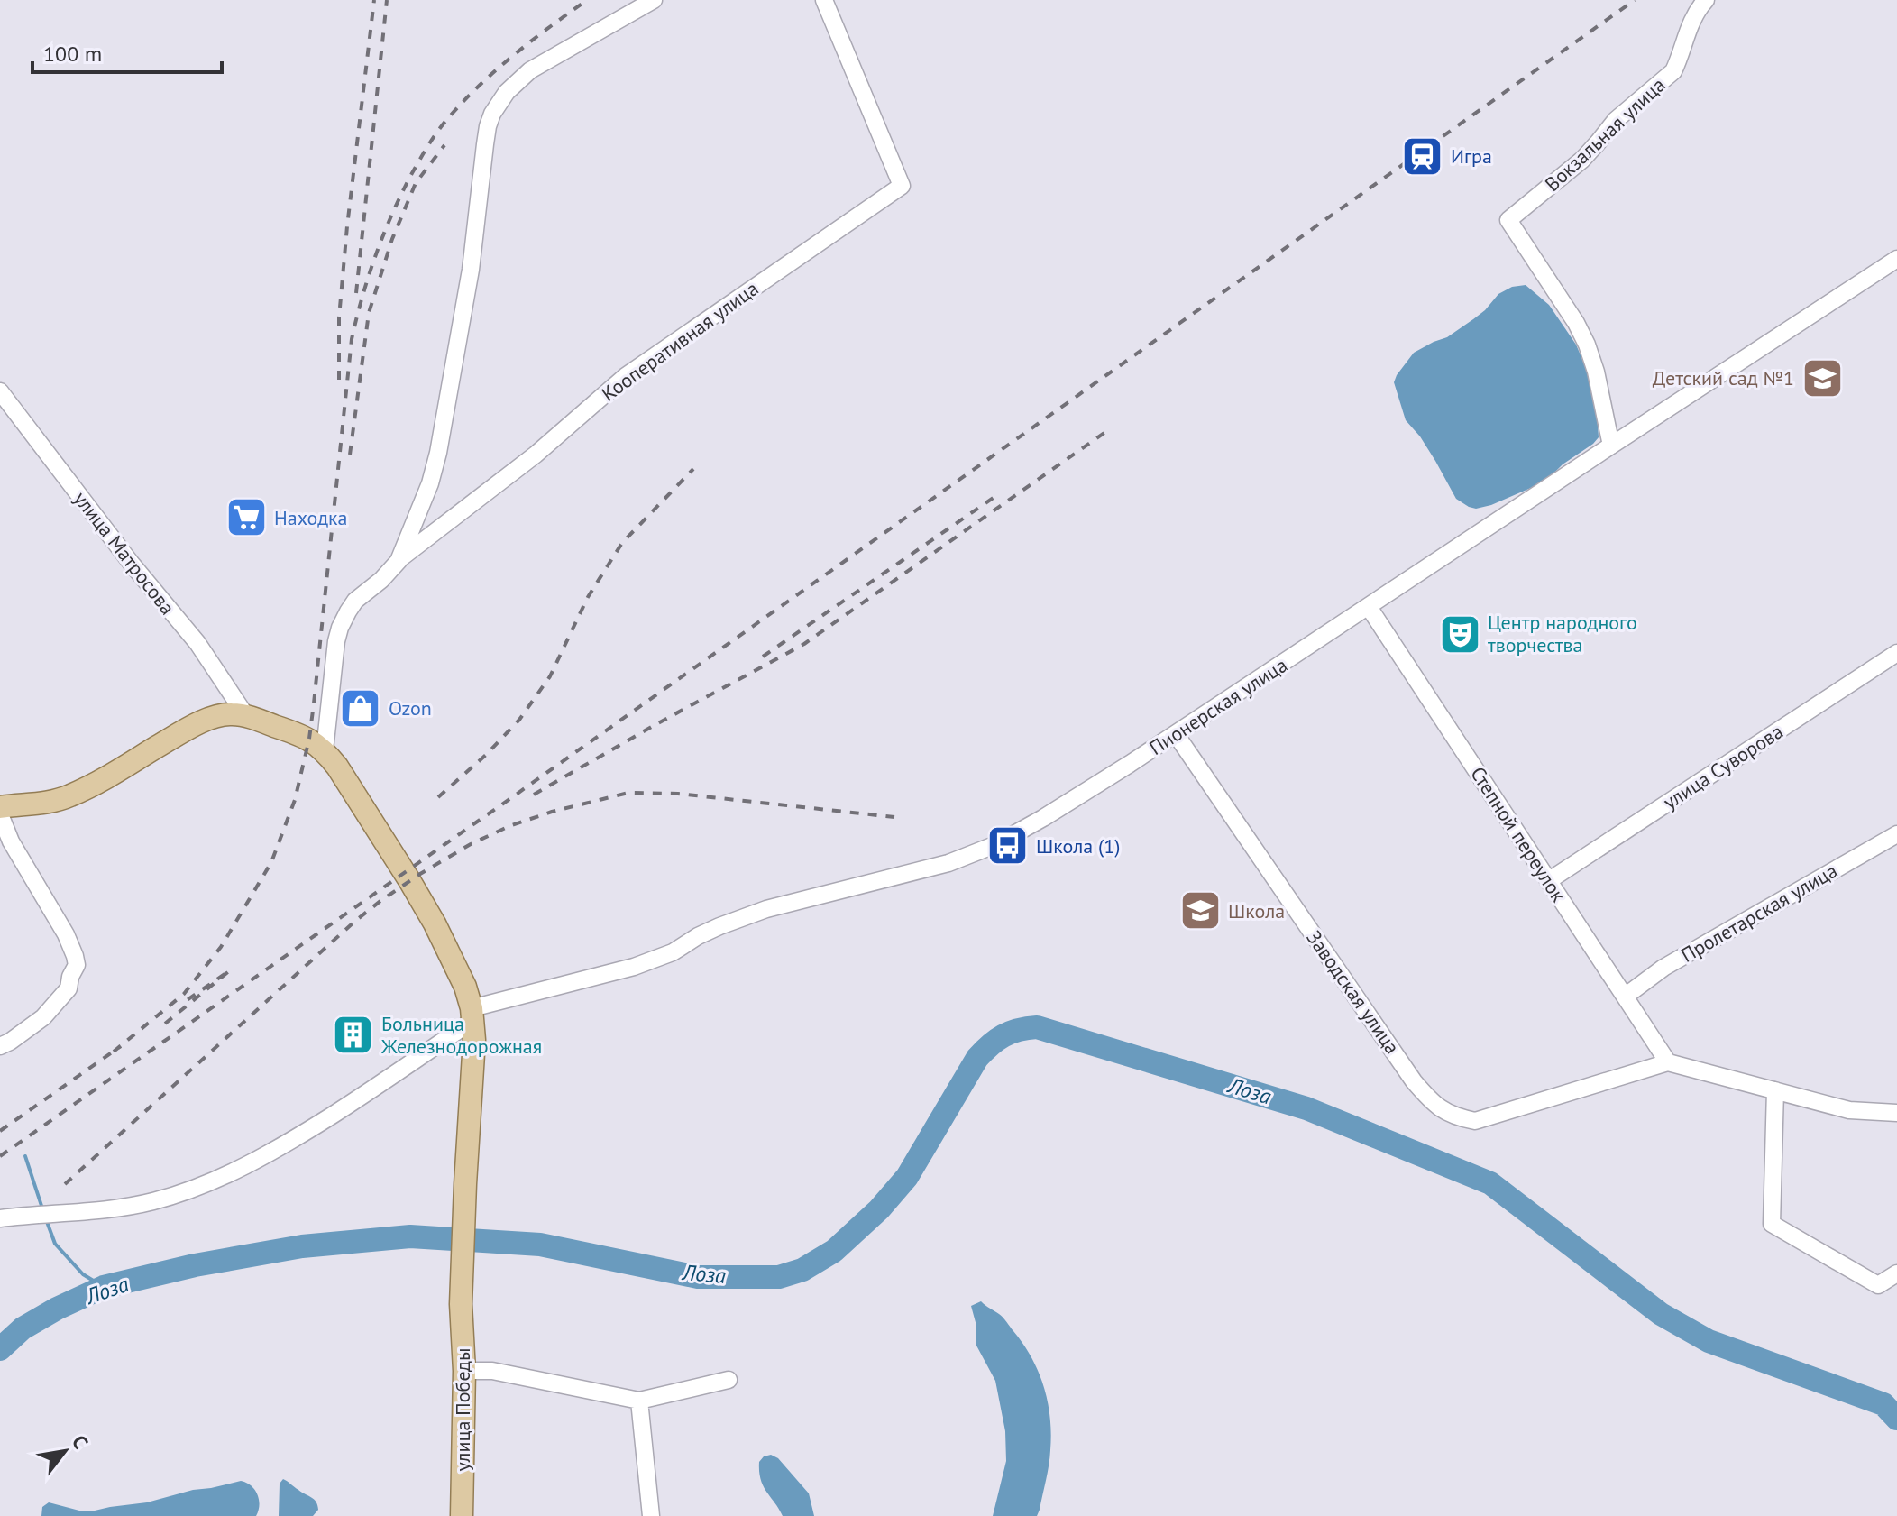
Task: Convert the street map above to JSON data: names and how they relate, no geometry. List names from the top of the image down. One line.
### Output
{"streets":{"main road":["улица Победы"],"street":["Вокзальная улица","Кооперативная улица","улица Матросова","Пионерская улица","улица Суворова","Степной переулок","Пролетарская улица","Заводская улица"]},"crossings":[["Вокзальная улица","Пионерская улица"],["Пионерская улица","Степной переулок"],["Пионерская улица","Заводская улица"],["Пионерская улица","улица Победы"],["улица Суворова","Степной переулок"],["Степной переулок","Пролетарская улица"],["Степной переулок","Заводская улица"]],"water":["Лоза"],"places":{"station":["Игра"],"school or university":["Детский сад №1","Школа"],"supermarket":["Находка"],"theatre":["Центр народного творчества"],"shop":["Ozon"],"bus stop":["Школа (1)"],"building":["Больница Железнодорожная"]},"scale_bar":"100 m","north":"top right"}
